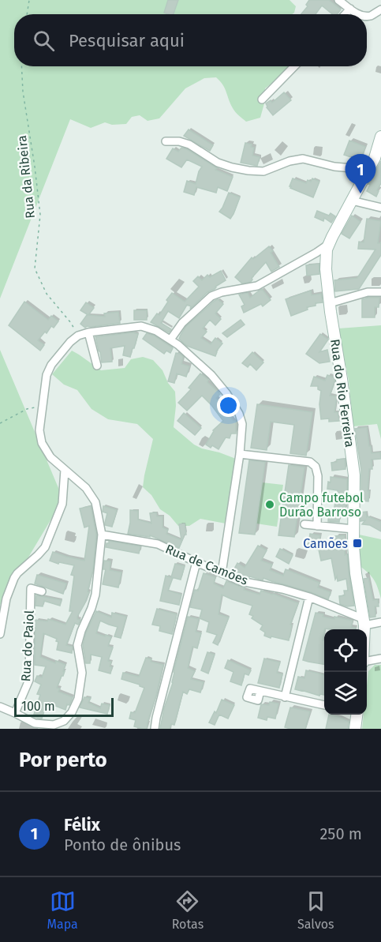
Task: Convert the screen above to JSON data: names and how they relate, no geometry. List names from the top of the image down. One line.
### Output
{"streets":{"street":["Rua do Rio Ferreira","Rua de Camões","Rua do Paiol"],"path":["Rua da Ribeira"]},"crossings":[["Rua do Rio Ferreira","Rua de Camões"]],"places":{"other":["Campo futebol Durão Barroso"],"transit":["Camões"]},"scale_bar":"100 m","page":{"search":"Pesquisar aqui","pins":"1","scale":"100 m","heading":"Por perto","list":[{"mark":"1","name":"Félix","note":"Ponto de ônibus","value":"250 m"}],"nav":["Mapa","Rotas","Salvos"]}}
